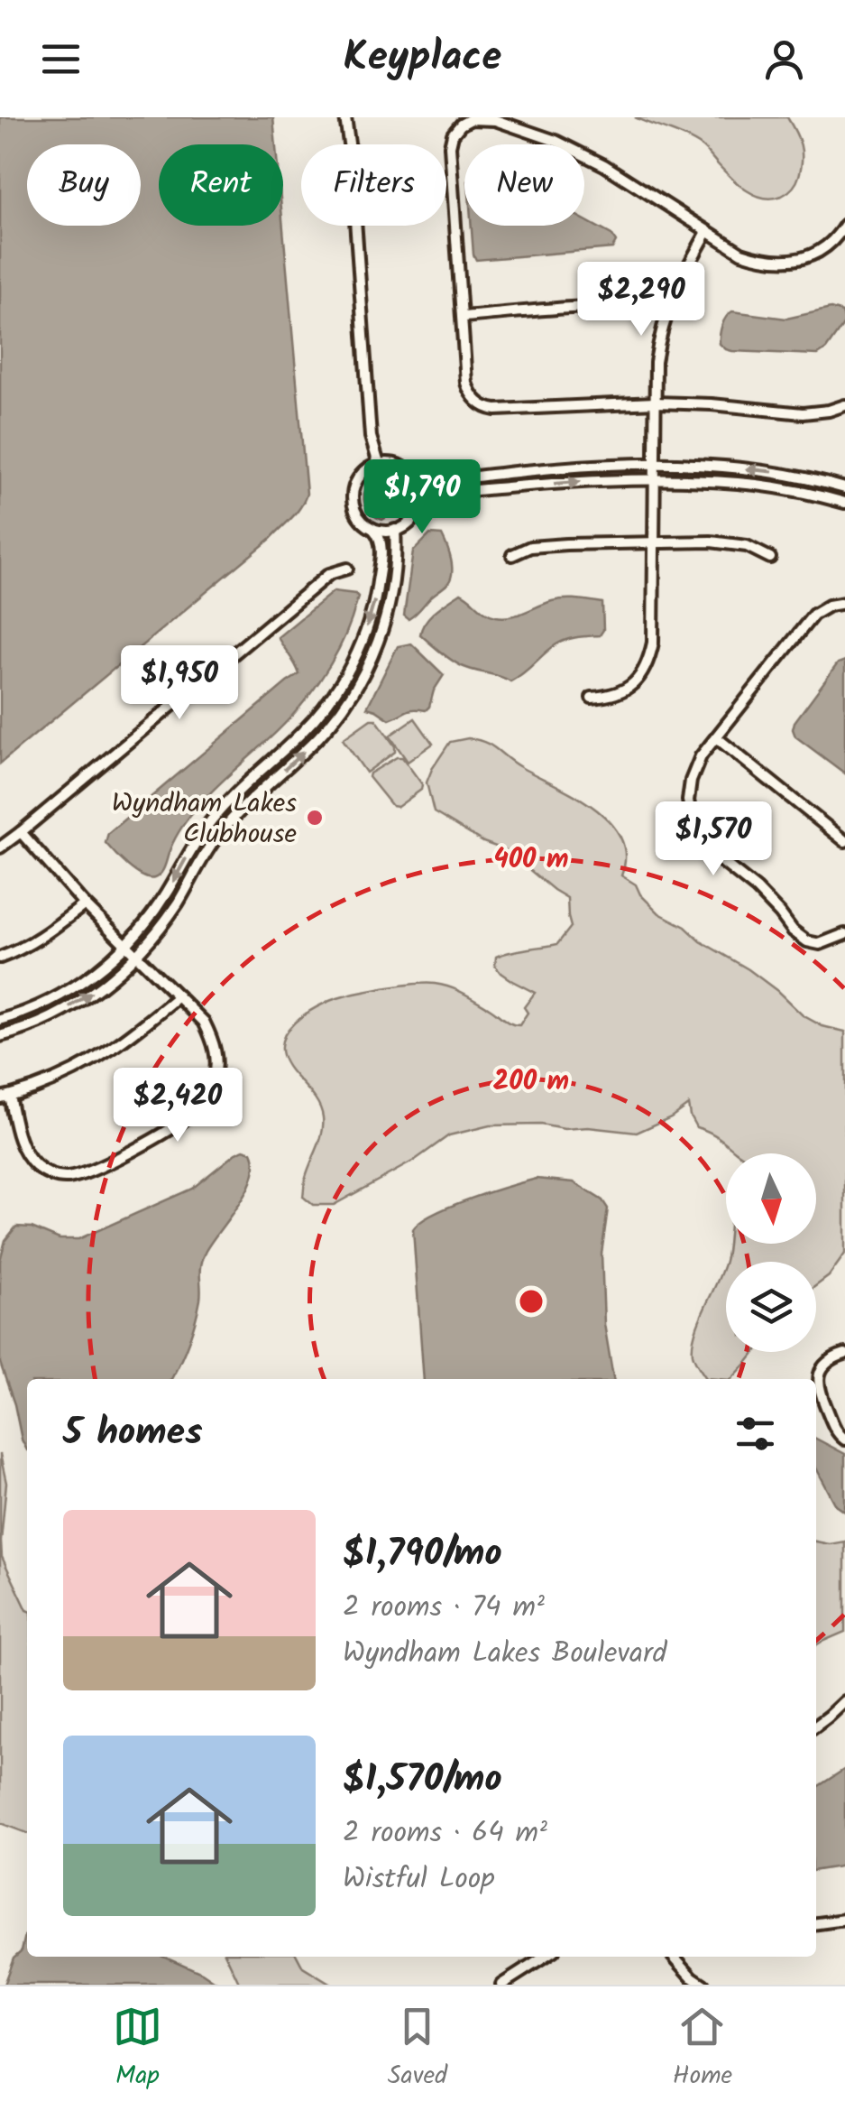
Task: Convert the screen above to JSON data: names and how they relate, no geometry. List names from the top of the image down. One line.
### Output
{"places":["Wyndham Lakes Clubhouse"],"north":"bottom","page":{"header":"Keyplace","chip":["Buy","Rent","Filters","New"],"price":["$2,290","$1,790","$1,950","$1,570","$2,420"],"heading":"5 homes","list":[{"name":"$1,790/mo","note":"2 rooms · 74 m² · Wyndham Lakes Boulevard"},{"name":"$1,570/mo","note":"2 rooms · 64 m² · Wistful Loop"}],"tabs":["Map","Saved","Home"]},"rings":["400 m","200 m"]}
